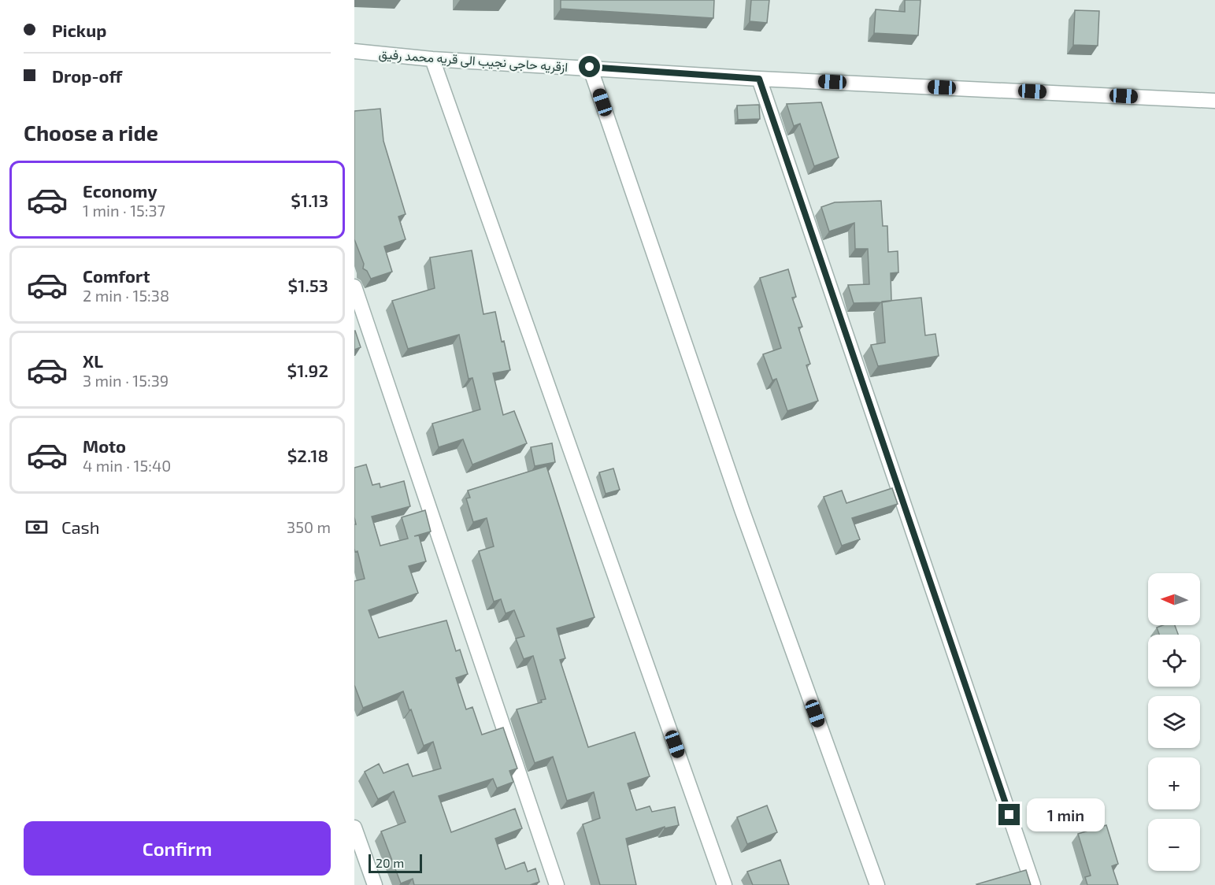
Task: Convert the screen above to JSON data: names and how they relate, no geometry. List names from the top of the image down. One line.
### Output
{"streets":{"street":["ازقریه حاجی نجیب الی قریه محمد رفیق"]},"scale_bar":"20 m","north":"left","page":{"banner":["Pickup","Drop-off"],"heading":"Choose a ride","list":[{"name":"Economy","note":"1 min · 15:37","value":"$1.13"},{"name":"Comfort","note":"2 min · 15:38","value":"$1.53"},{"name":"XL","note":"3 min · 15:39","value":"$1.92"},{"name":"Moto","note":"4 min · 15:40","value":"$2.18"}],"pay":["Cash","350 m"],"map_buttons":["+","−"],"bubble":"1 min","buttons":"Confirm","scale":"20 m"}}
